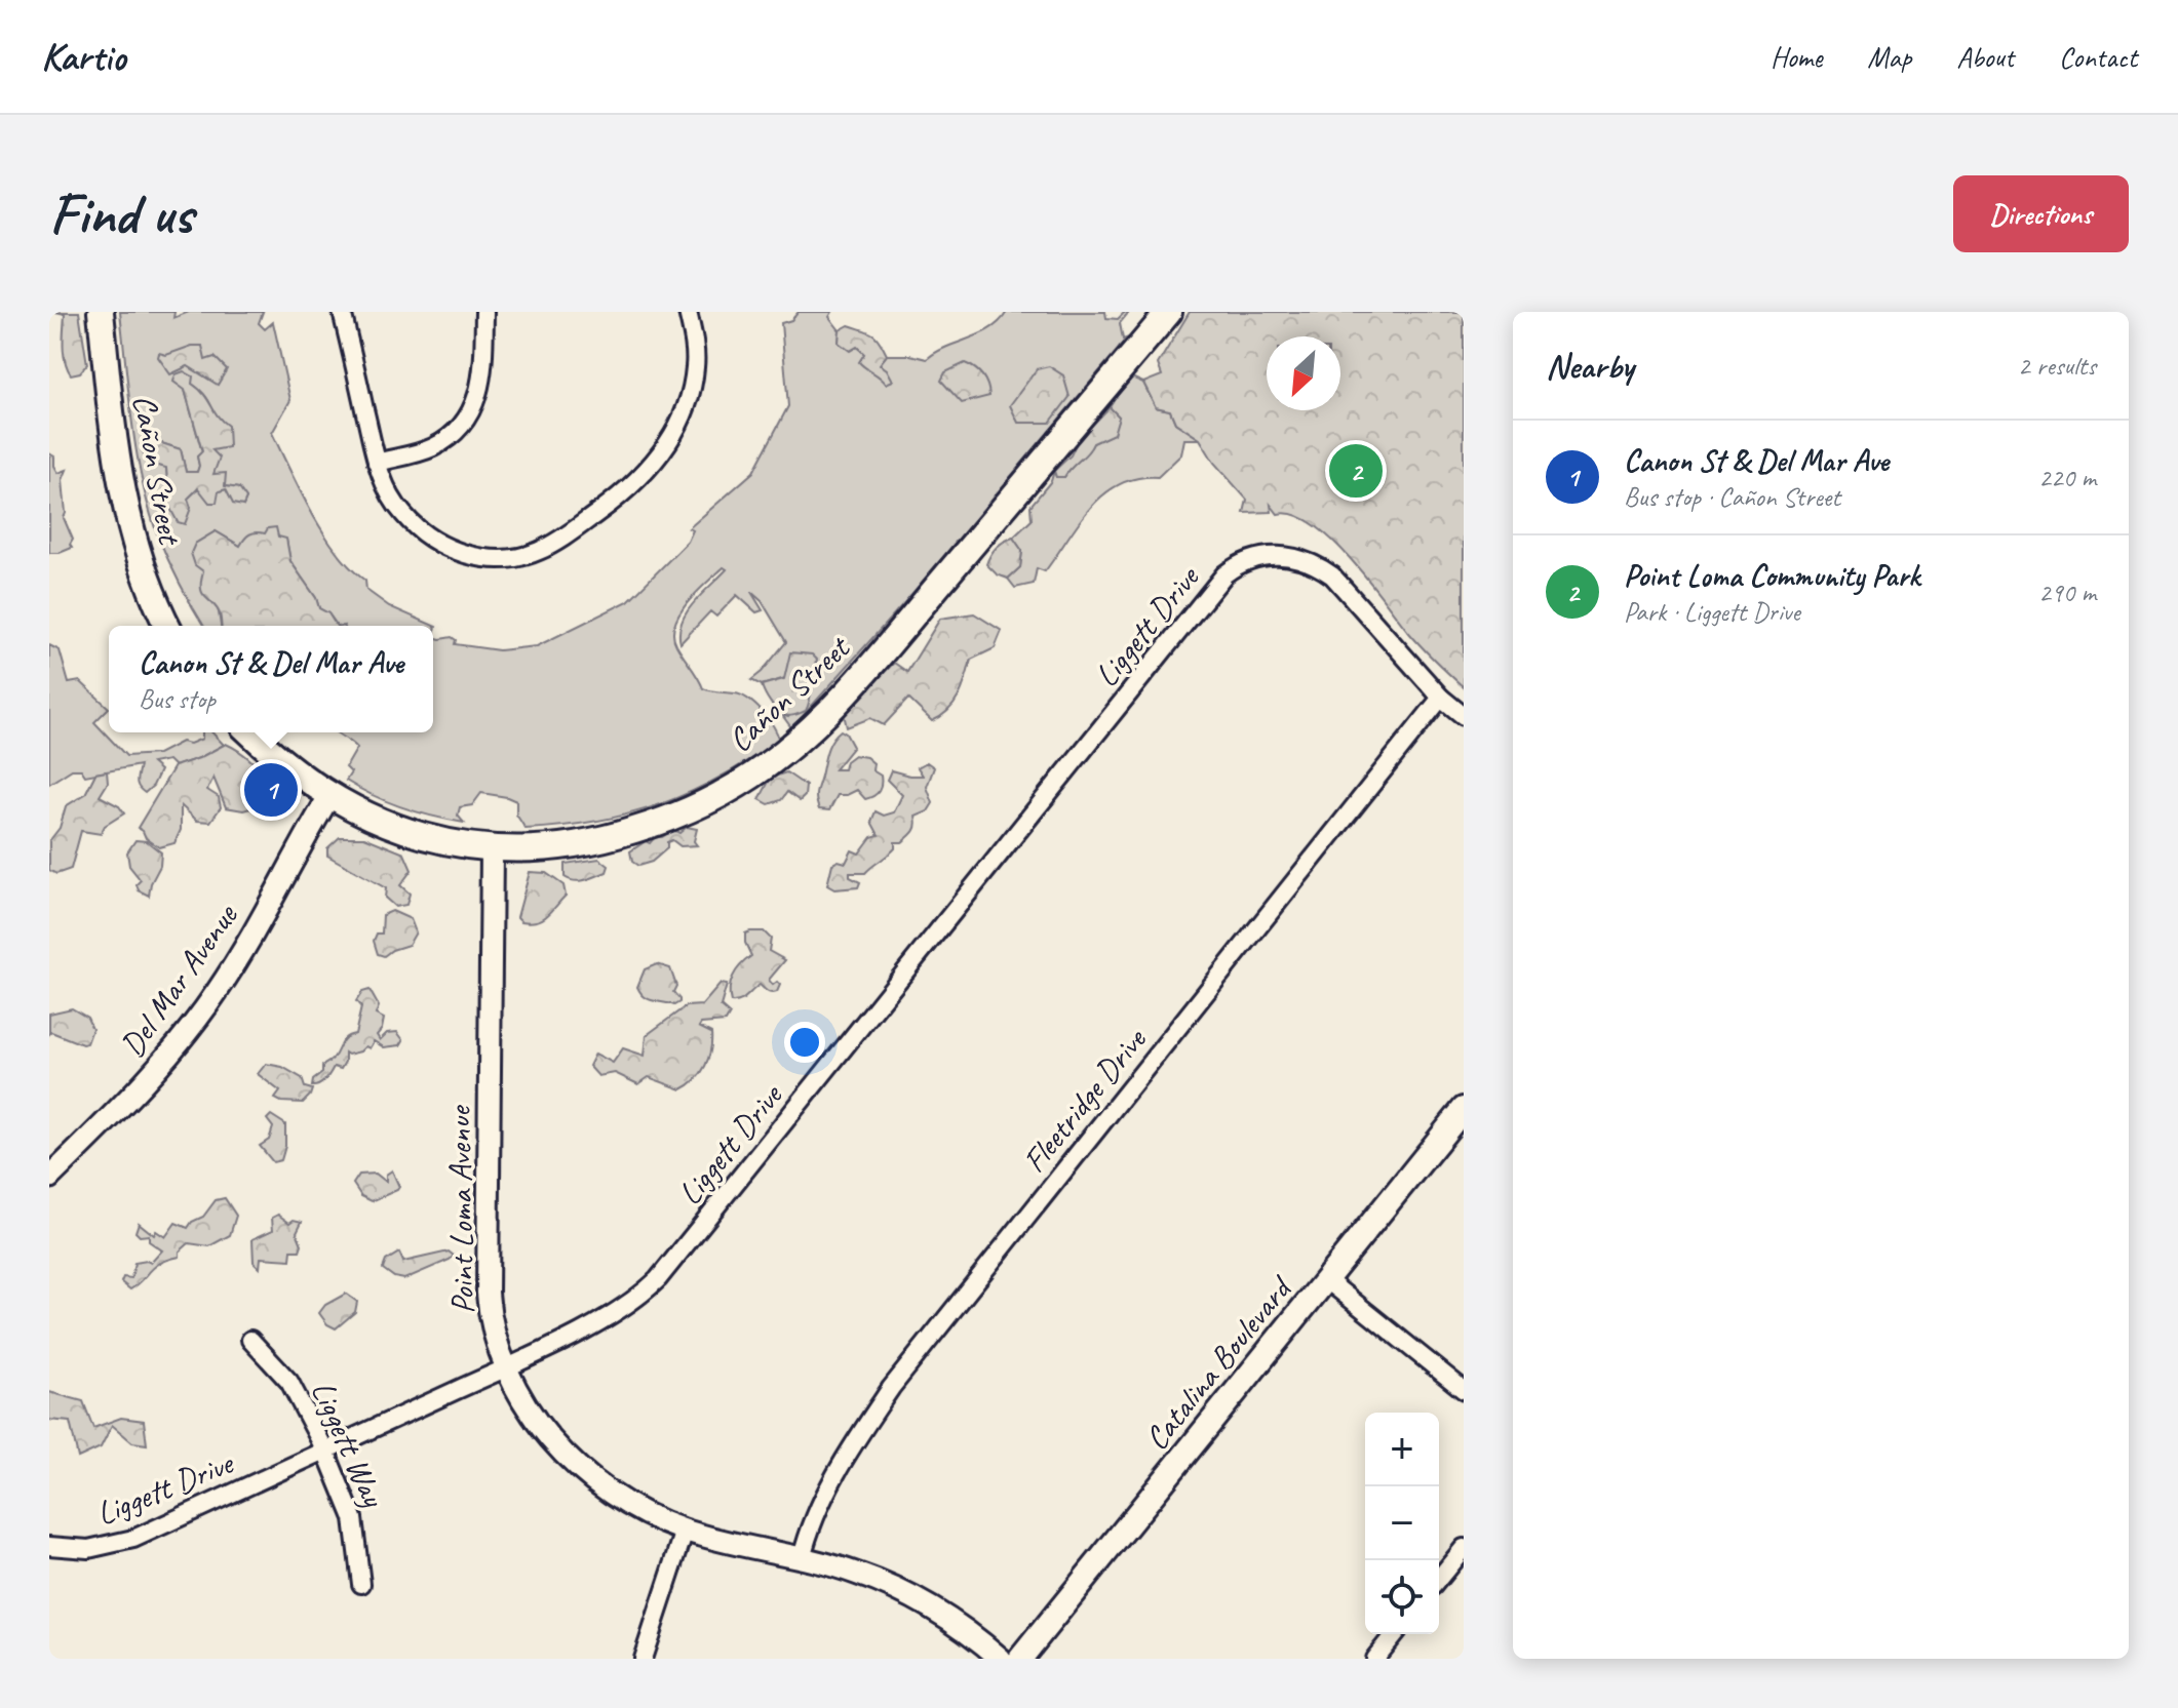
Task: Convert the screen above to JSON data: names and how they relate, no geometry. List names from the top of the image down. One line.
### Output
{"streets":{"main road":["Cañon Street","Catalina Boulevard"],"street":["Liggett Drive","Del Mar Avenue","Fleetridge Drive","Point Loma Avenue","Liggett Way"]},"crossings":[["Cañon Street","Del Mar Avenue"],["Cañon Street","Point Loma Avenue"],["Liggett Drive","Fleetridge Drive"],["Liggett Drive","Point Loma Avenue"],["Liggett Drive","Liggett Way"],["Fleetridge Drive","Point Loma Avenue"]],"north":"bottom left","page":{"header":"Kartio","nav":["Home","Map","About","Contact"],"buttons":"Directions","title":"Find us","heading":["Nearby","2 results"],"list":[{"mark":"1","name":"Canon St & Del Mar Ave","note":"Bus stop · Cañon Street","value":"220 m"},{"mark":"2","name":"Point Loma Community Park","note":"Park · Liggett Drive","value":"290 m"}],"pins":["2","1"],"popup":["Canon St & Del Mar Ave","Bus stop"],"map_buttons":["+","−"]}}
